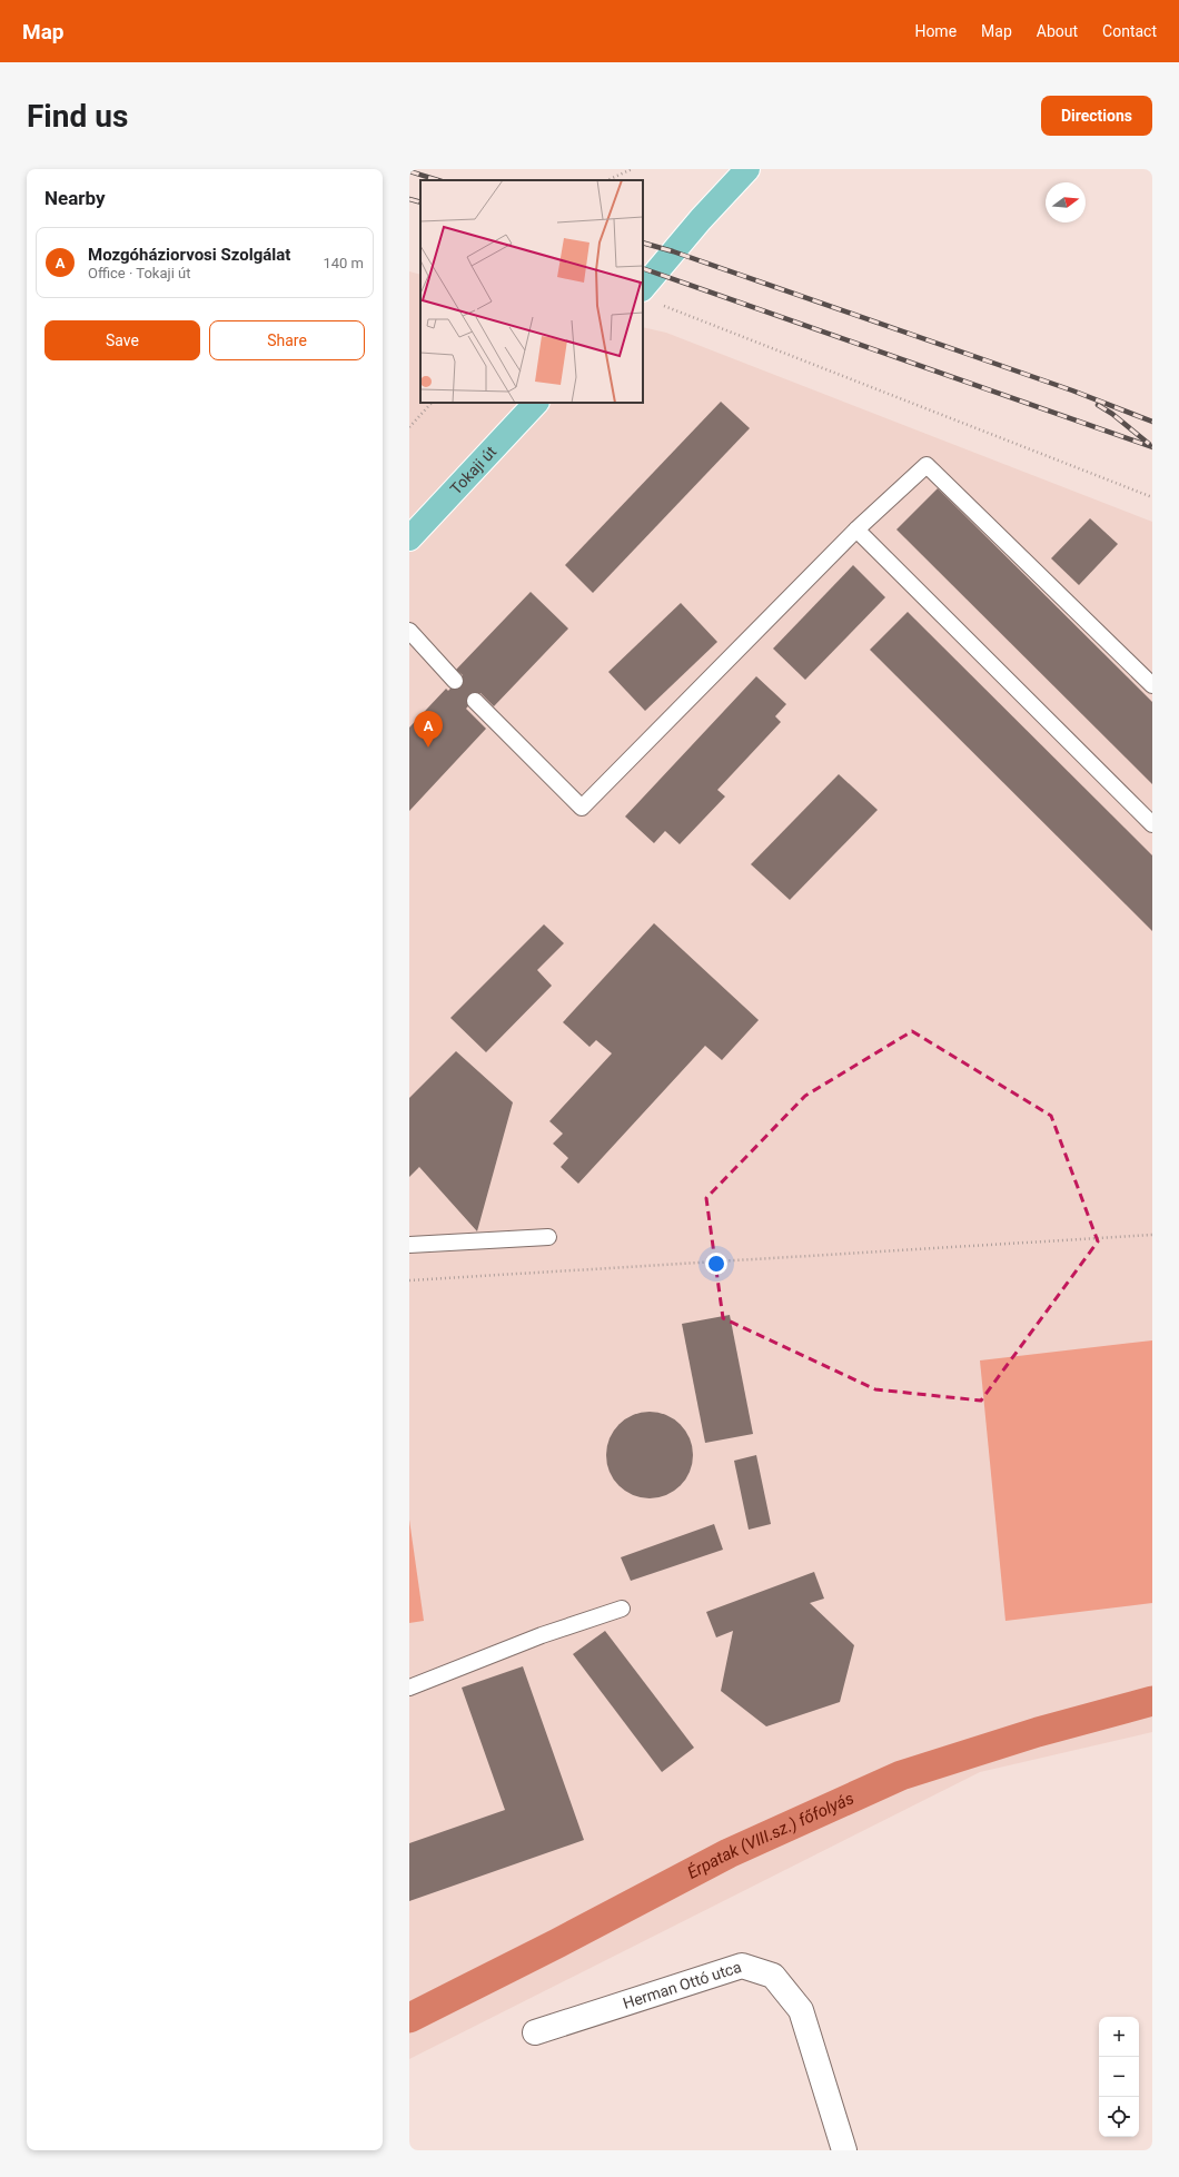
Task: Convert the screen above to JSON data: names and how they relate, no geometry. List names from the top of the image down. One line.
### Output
{"streets":{"main road":["Tokaji út"],"street":["Herman Ottó utca"]},"water":["Érpatak (VIII.sz.) főfolyás"],"north":"right","page":{"header":"Map","nav":["Home","Map","About","Contact"],"buttons":["Directions",["Save","Share"]],"title":"Find us","heading":"Nearby","list":[{"mark":"A","name":"Mozgóháziorvosi Szolgálat","note":"Office · Tokaji út","value":"140 m"}],"pins":"A","map_buttons":["+","−"]}}
